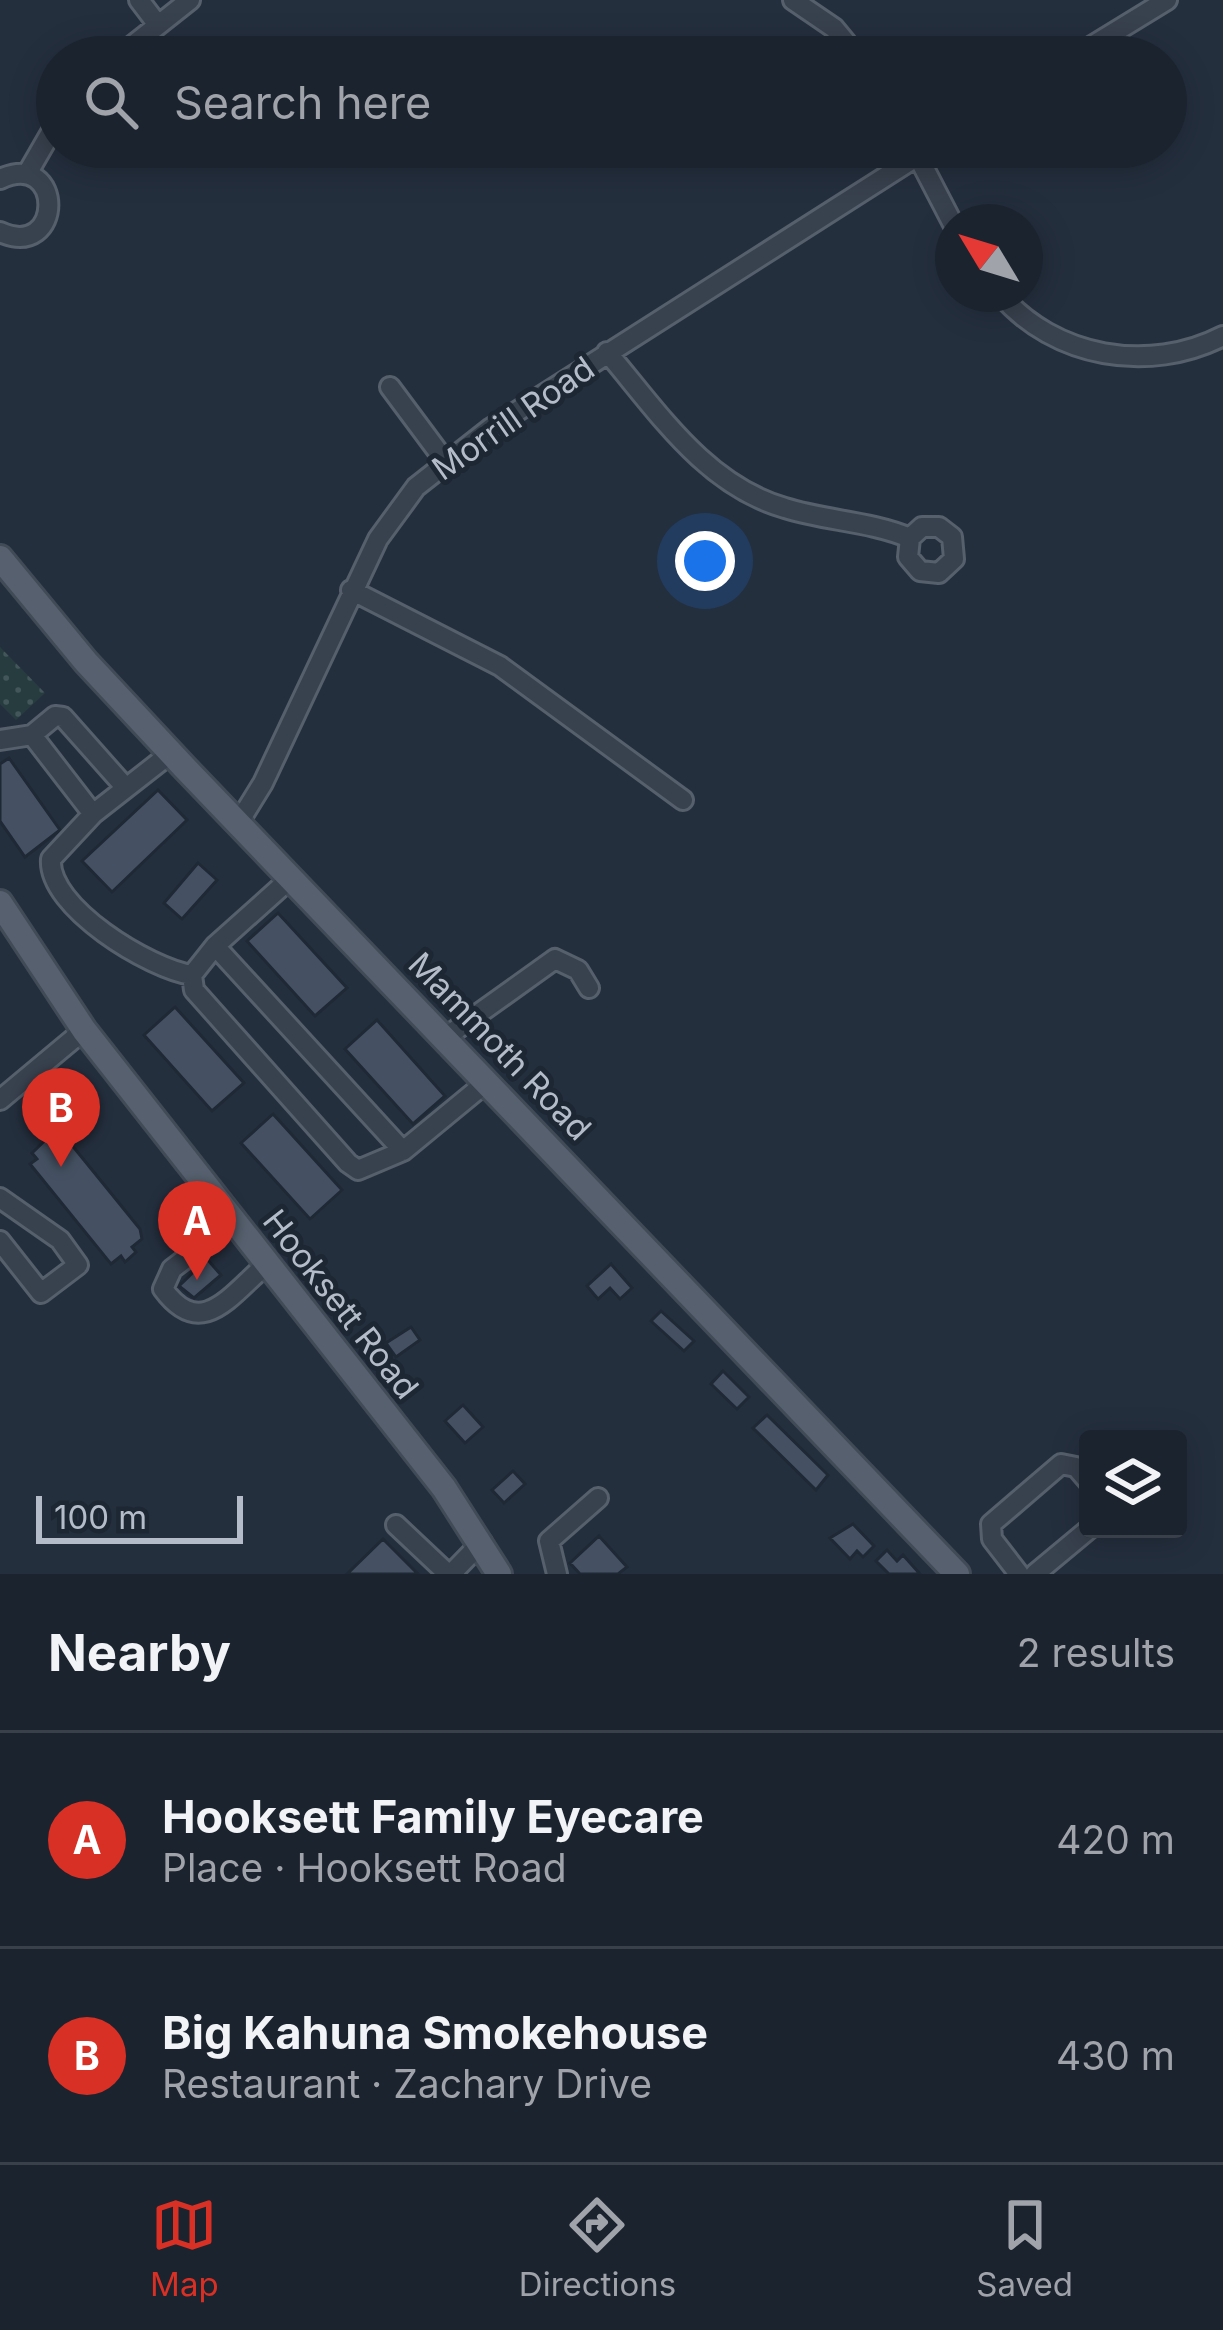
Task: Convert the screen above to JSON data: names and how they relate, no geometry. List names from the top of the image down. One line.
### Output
{"streets":{"main road":["Mammoth Road","Hooksett Road"],"street":["Morrill Road"]},"crossings":[["Morrill Road","Mammoth Road"]],"scale_bar":"100 m","north":"top left","page":{"search":"Search here","pins":["B","A"],"scale":"100 m","heading":["Nearby","2 results"],"list":[{"mark":"A","name":"Hooksett Family Eyecare","note":"Place · Hooksett Road","value":"420 m"},{"mark":"B","name":"Big Kahuna Smokehouse","note":"Restaurant · Zachary Drive","value":"430 m"}],"nav":["Map","Directions","Saved"]}}
